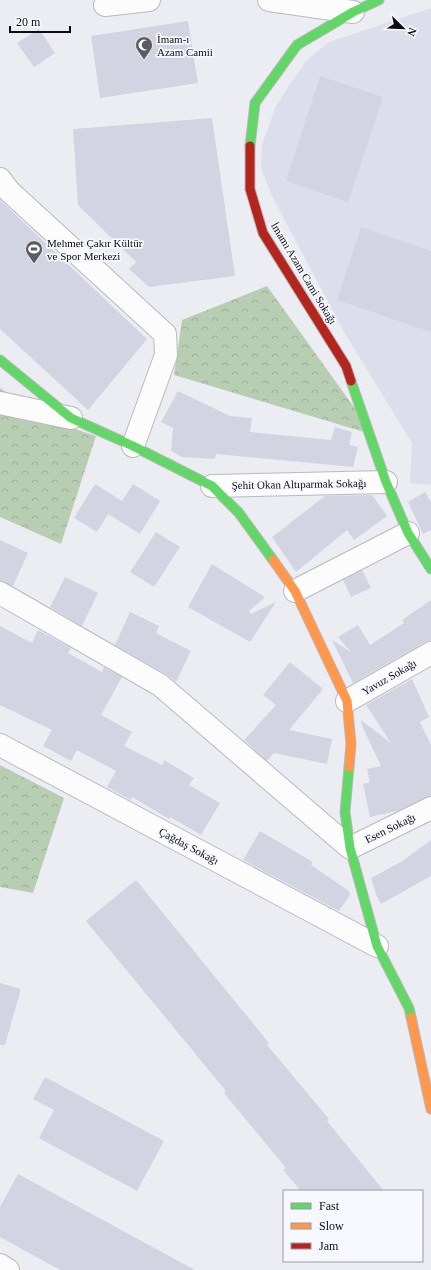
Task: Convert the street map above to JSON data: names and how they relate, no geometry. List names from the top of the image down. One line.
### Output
{"streets":{"main road":["İmamı Azam Cami Sokağı"],"street":["Şehit Okan Altıparmak Sokağı","Yavuz Sokağı","Esen Sokağı","Çağdaş Sokağı"]},"crossings":[["İmamı Azam Cami Sokağı","Şehit Okan Altıparmak Sokağı"]],"places":{"mosque":["İmam-ı Azam Camii"],"sports":["Mehmet Çakır Kültür ve Spor Merkezi"]},"legend":["Fast","Slow","Jam"],"scale_bar":"20 m","north":"bottom right"}
